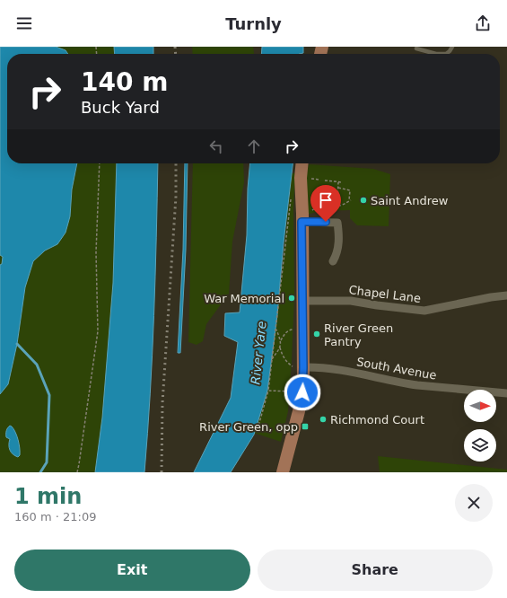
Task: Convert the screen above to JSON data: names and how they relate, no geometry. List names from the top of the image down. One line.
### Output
{"streets":{"street":["Chapel Lane","South Avenue"]},"water":["River Yare"],"places":{"other":["Saint Andrew","War Memorial","River Green Pantry","Richmond Court"],"transit":["River Green, opp"]},"north":"right","page":{"header":"Turnly","turn":["140 m","Buck Yard"],"heading":["1 min","160 m · 21:09"],"buttons":["Exit","Share"]}}
